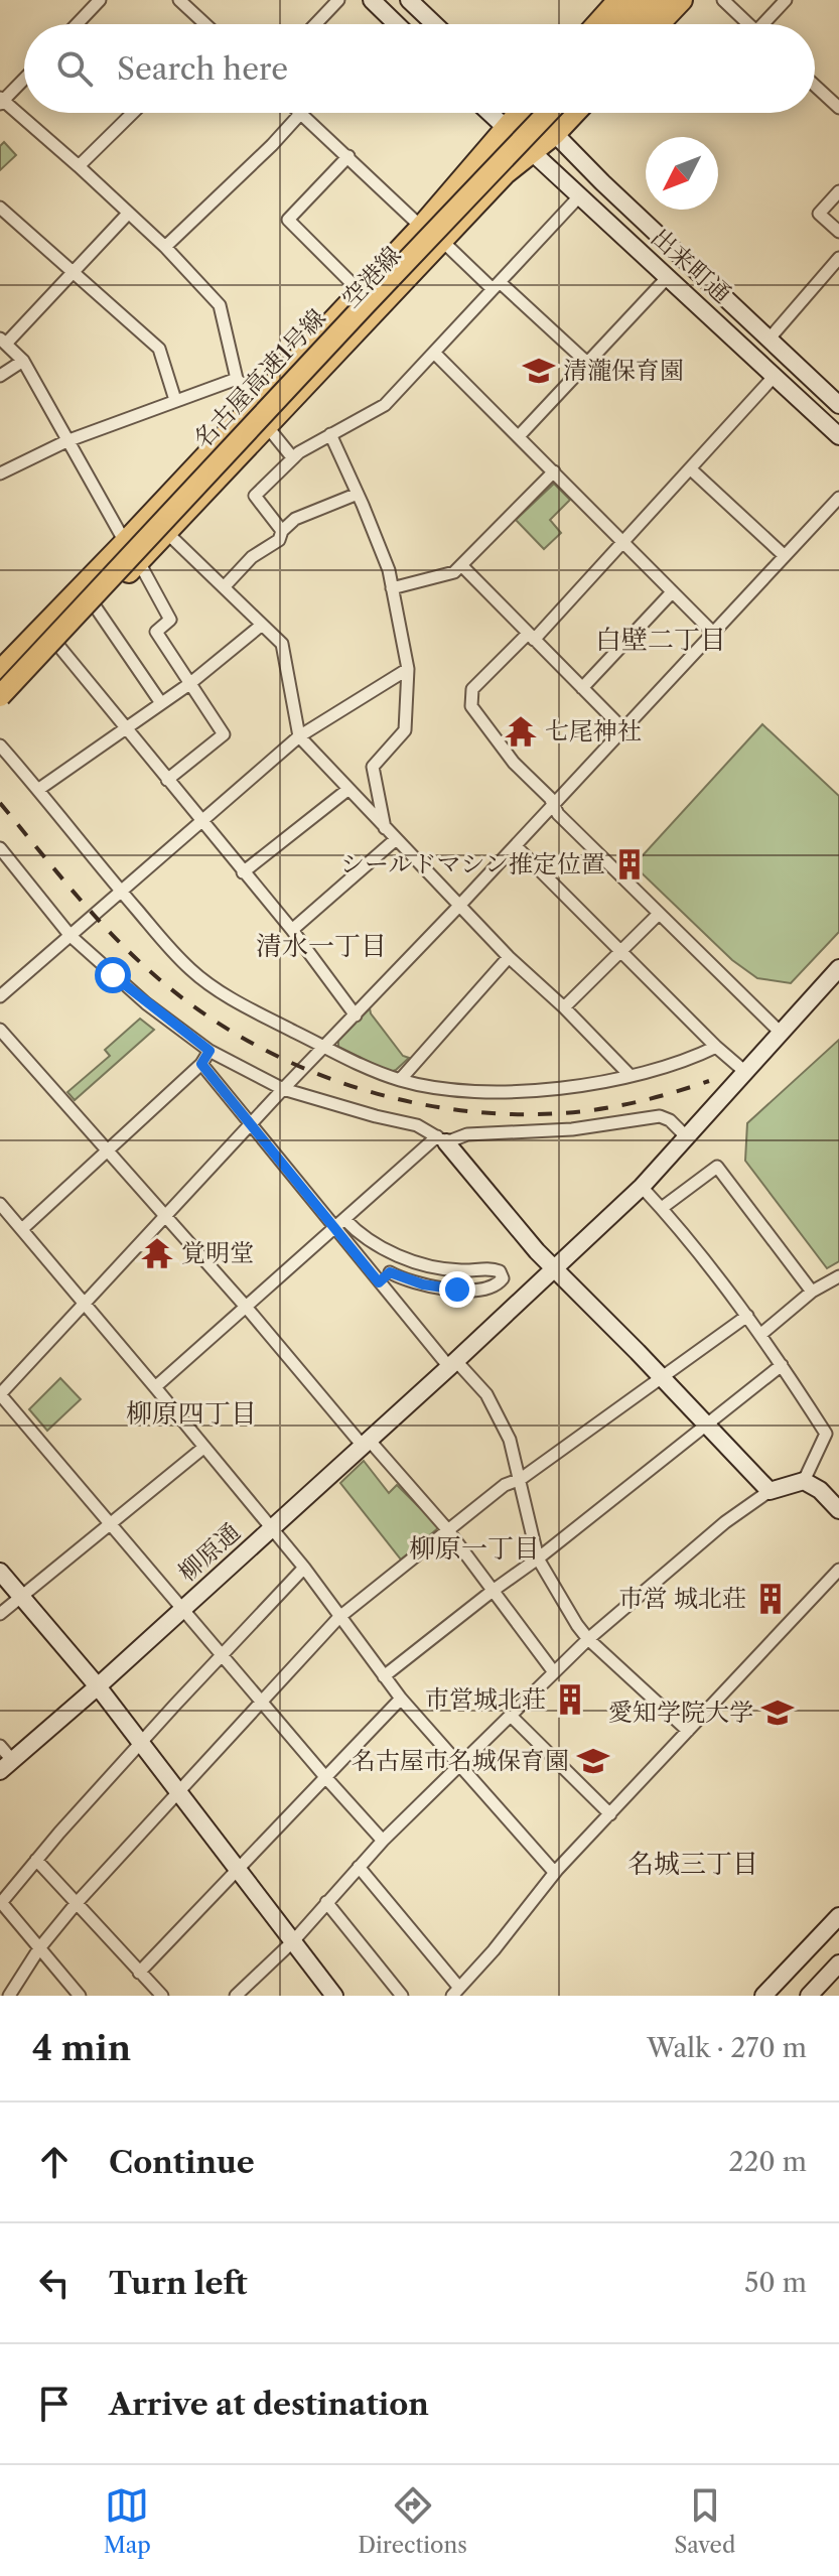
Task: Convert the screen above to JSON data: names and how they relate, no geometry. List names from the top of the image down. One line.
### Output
{"streets":{"highway":["空港線","名古屋高速1号線"],"street":["出来町通","柳原通"]},"crossings":[["出来町通","空港線"],["空港線","名古屋高速1号線"]],"districts":["白壁二丁目","清水一丁目","柳原四丁目","柳原一丁目","名城三丁目"],"places":{"school or university":["清瀧保育園","愛知学院大学","名古屋市名城保育園"],"temple":["七尾神社","覚明堂"],"building":["シールドマシン推定位置","市営 城北荘","市営城北荘"]},"north":"bottom left","page":{"search":"Search here","heading":["4 min","Walk · 270 m"],"list":[["Continue","220 m"],["Turn left","50 m"],"Arrive at destination"],"nav":["Map","Directions","Saved"]}}
